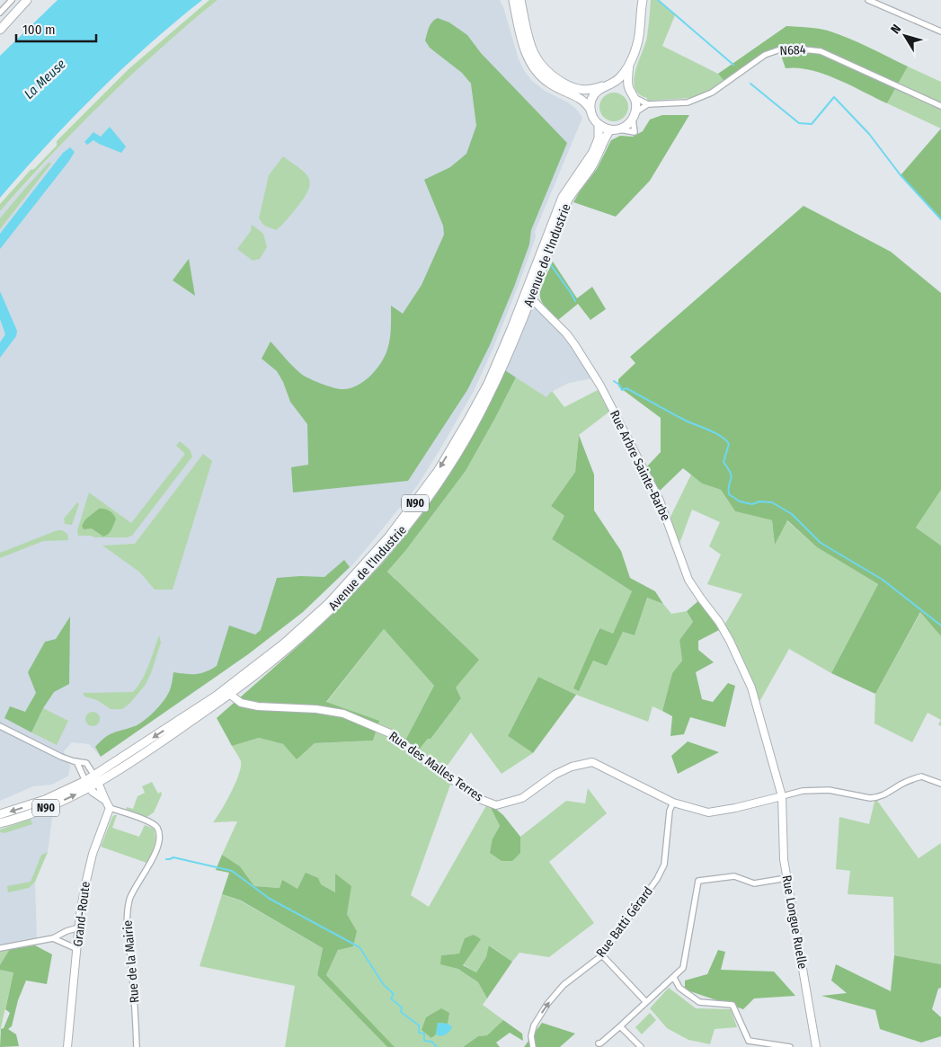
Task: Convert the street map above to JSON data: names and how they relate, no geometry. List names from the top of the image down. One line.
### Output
{"streets":{"main road":["Avenue de l'Industrie","N90"],"street":["N684","Rue Arbre Sainte-Barbe","Rue des Malles Terres","Grand-Route","Rue Batti Gérard","Rue Longue Ruelle","Rue de la Mairie"]},"crossings":[["Avenue de l'Industrie","Rue Arbre Sainte-Barbe"],["Avenue de l'Industrie","N90"],["Avenue de l'Industrie","Rue des Malles Terres"],["Rue Arbre Sainte-Barbe","Rue des Malles Terres"],["Rue Arbre Sainte-Barbe","Rue Longue Ruelle"],["Rue des Malles Terres","Rue Batti Gérard"],["Rue des Malles Terres","Rue Longue Ruelle"],["Grand-Route","Rue de la Mairie"]],"one_way":["Rue Batti Gérard"],"water":["La Meuse"],"scale_bar":"100 m","north":"top left"}
